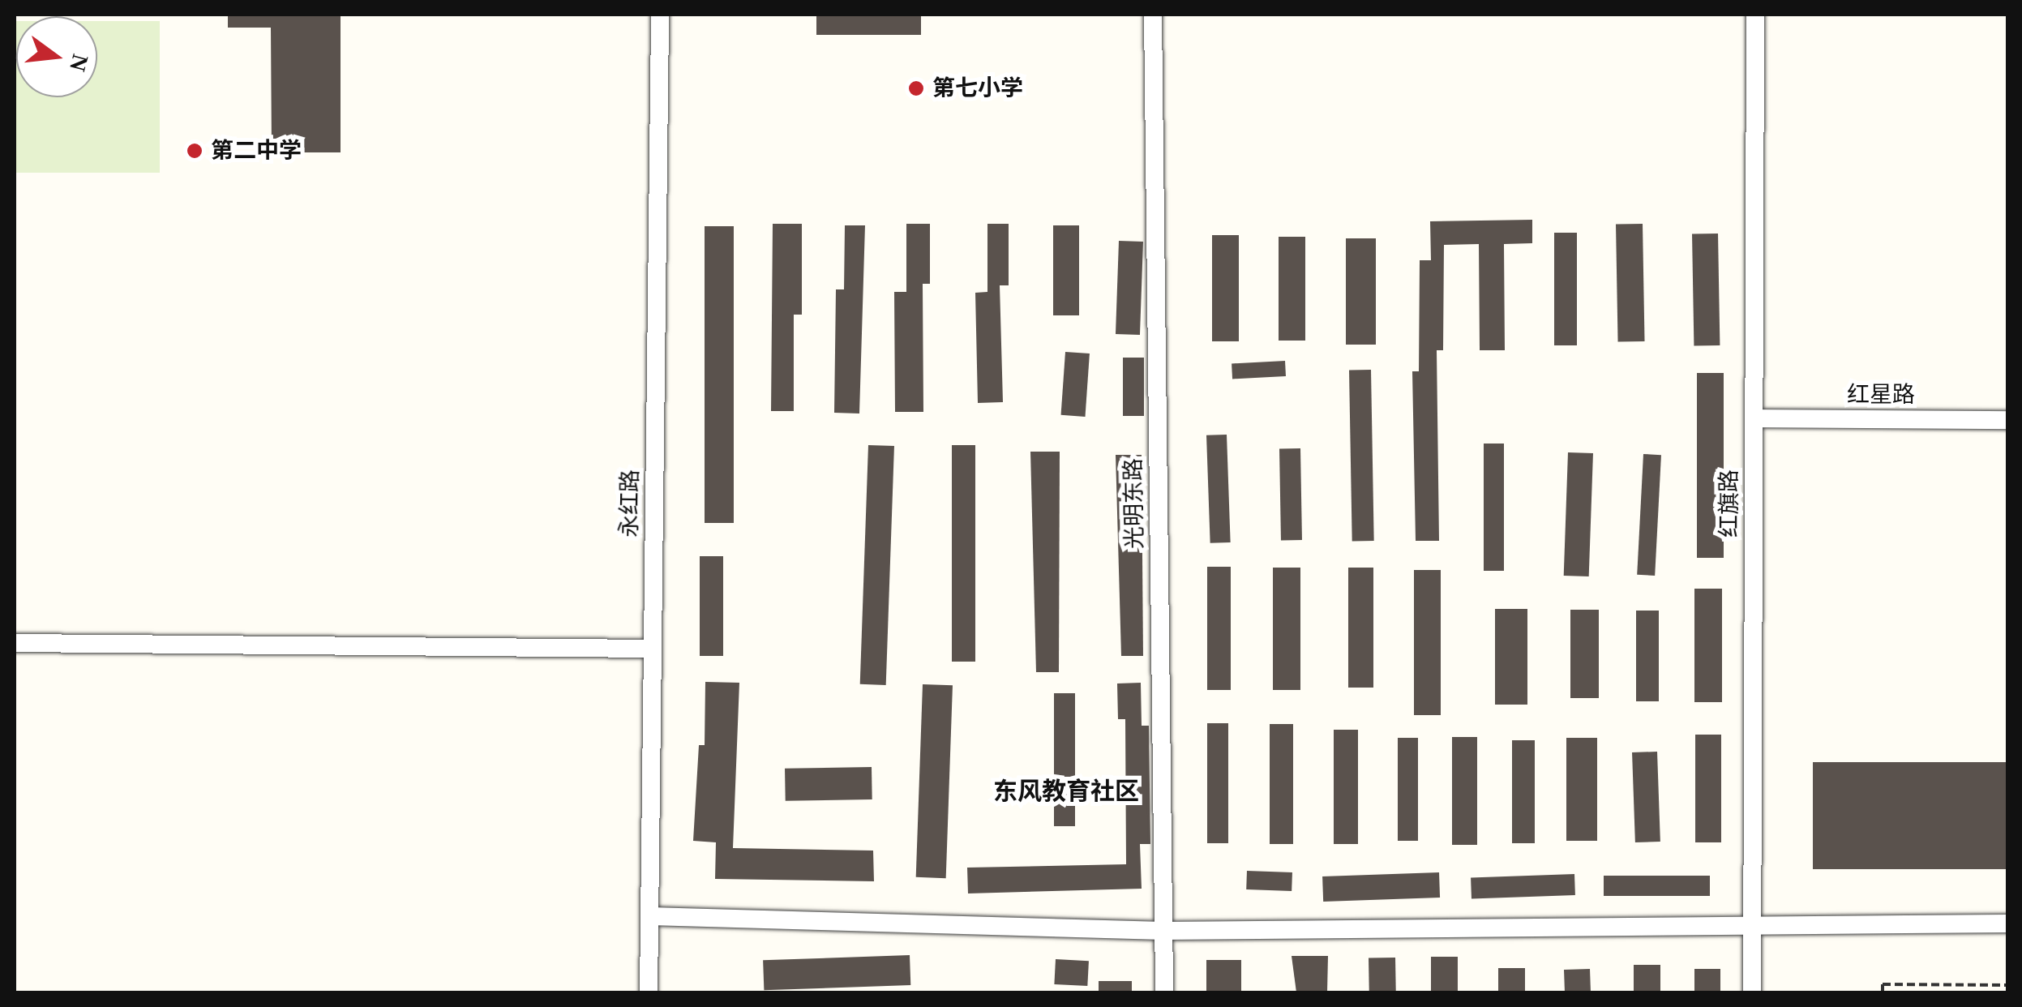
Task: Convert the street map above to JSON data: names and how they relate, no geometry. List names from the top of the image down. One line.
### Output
{"streets":{"street":["红星路","永红路","光明东路","红旗路"]},"crossings":[["红星路","红旗路"]],"districts":["东风教育社区"],"places":["第七小学","第二中学"],"north":"right"}
